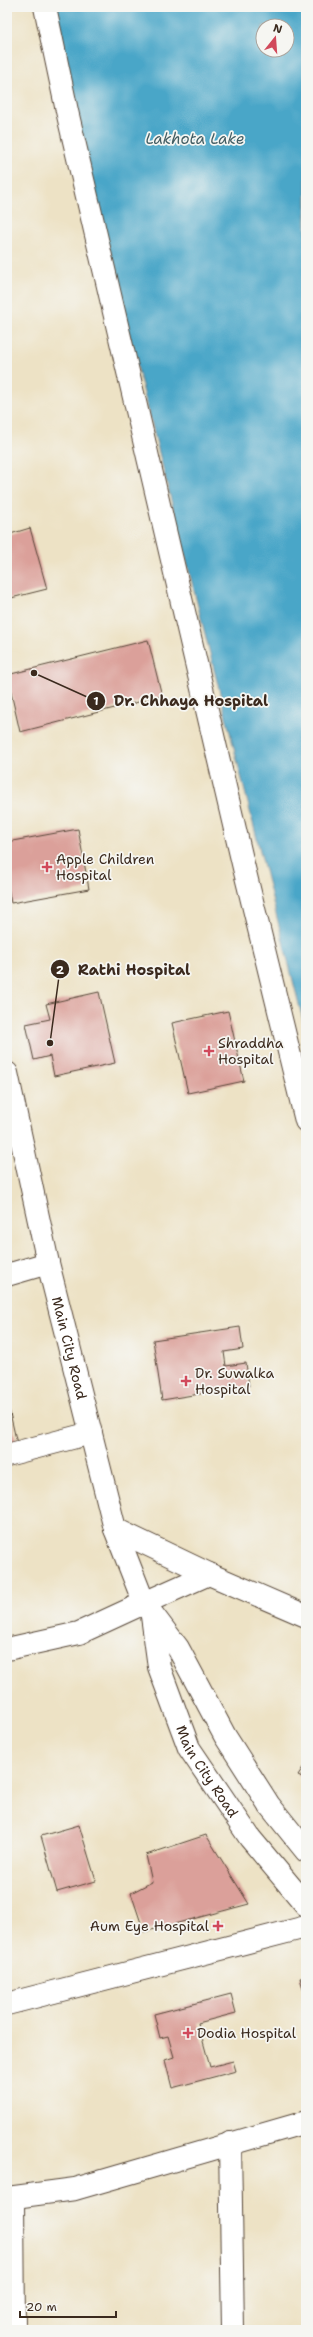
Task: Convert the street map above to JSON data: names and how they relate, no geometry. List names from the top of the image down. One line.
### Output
{"streets":{"street":["Main City Road"]},"water":["Lakhota Lake"],"places":{"other":["Dr. Chhaya Hospital","Rathi Hospital"],"health":["Apple Children Hospital","Shraddha Hospital","Dr. Suwalka Hospital","Aum Eye Hospital","Dodia Hospital"]},"scale_bar":"20 m","north":"top"}
